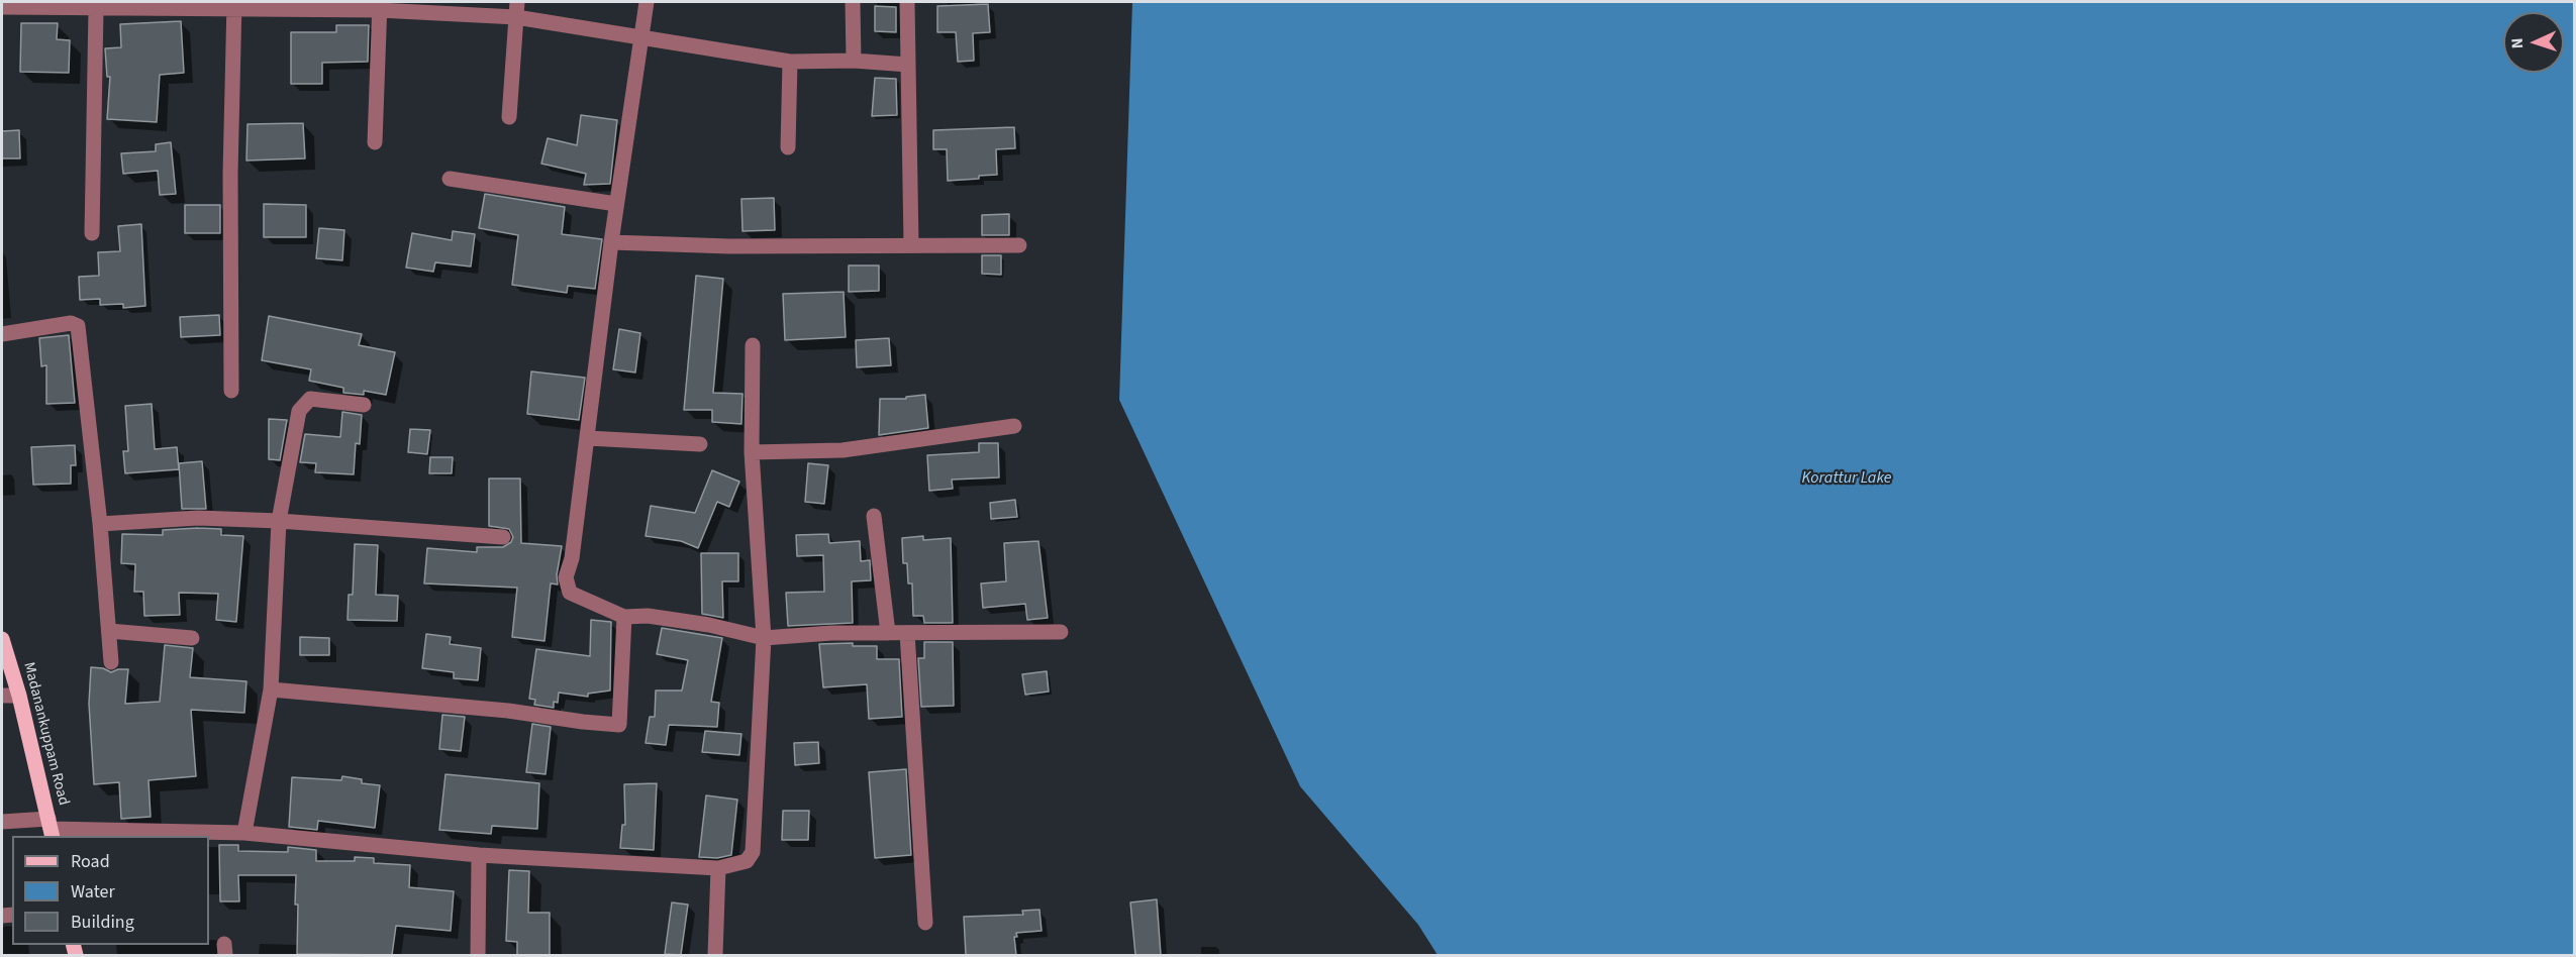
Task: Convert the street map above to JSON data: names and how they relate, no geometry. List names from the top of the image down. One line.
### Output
{"streets":{"main road":["Madanankuppam Road"]},"water":["Korattur Lake"],"legend":["Road","Water","Building"],"north":"left"}
